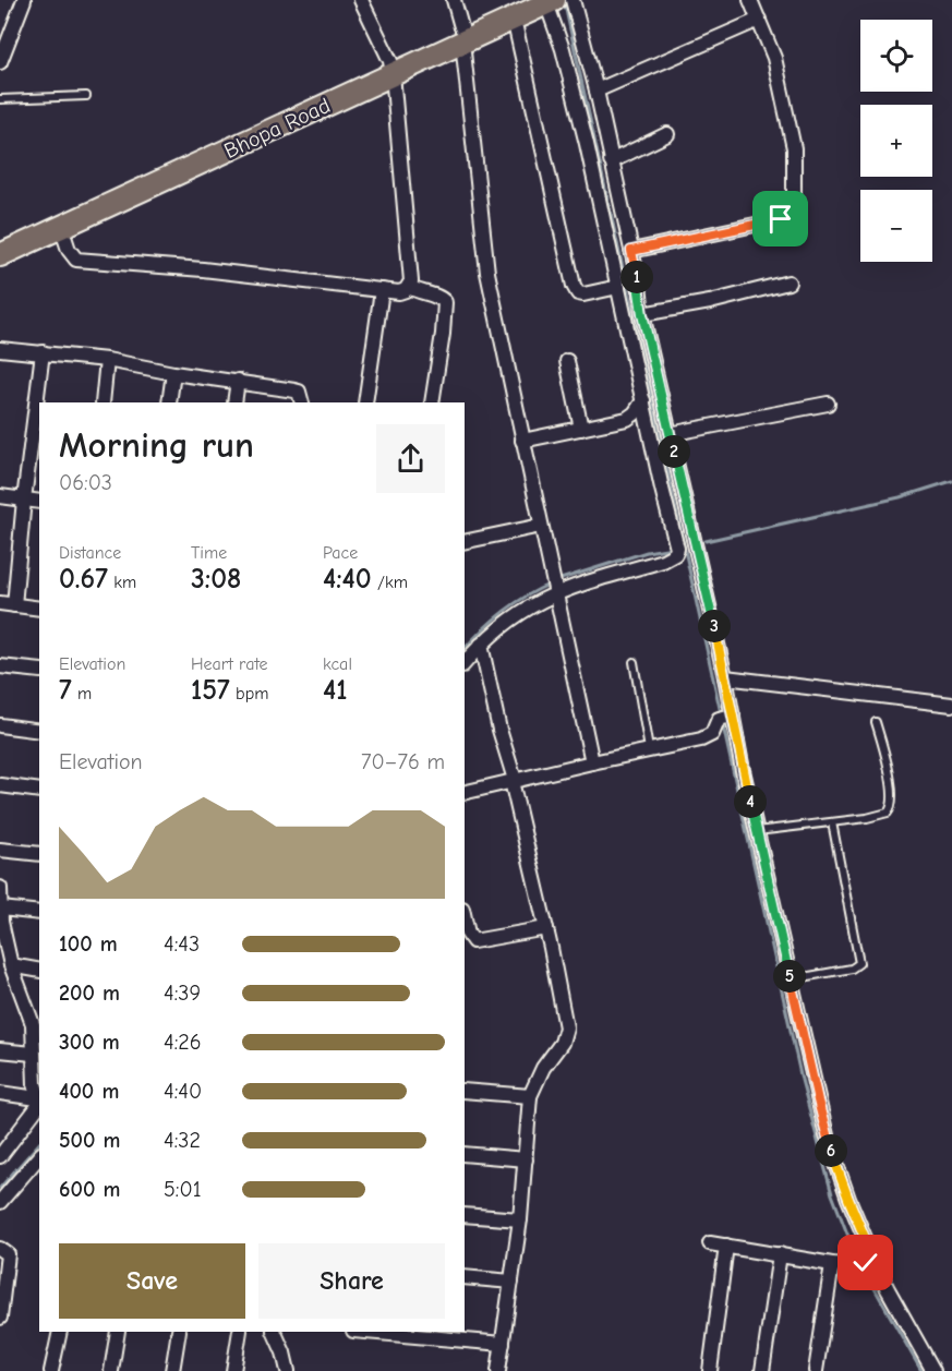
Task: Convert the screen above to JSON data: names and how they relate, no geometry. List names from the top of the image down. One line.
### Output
{"streets":{"main road":["Bhopa Road"]},"page":{"map_buttons":["+","−"],"pins":["1","2","3","4","5","6"],"heading":["Morning run","06:03"],"stats":[["Distance","0.67 km"],["Time","3:08"],["Pace","4:40 /km"],["Elevation","7 m"],["Heart rate","157 bpm"],["kcal","41"]],"chart":["Elevation","70–76 m"],"list":[{"name":"100 m","note":"4:43"},{"name":"200 m","note":"4:39"},{"name":"300 m","note":"4:26"},{"name":"400 m","note":"4:40"},{"name":"500 m","note":"4:32"},{"name":"600 m","note":"5:01"}],"buttons":["Save","Share"]}}
